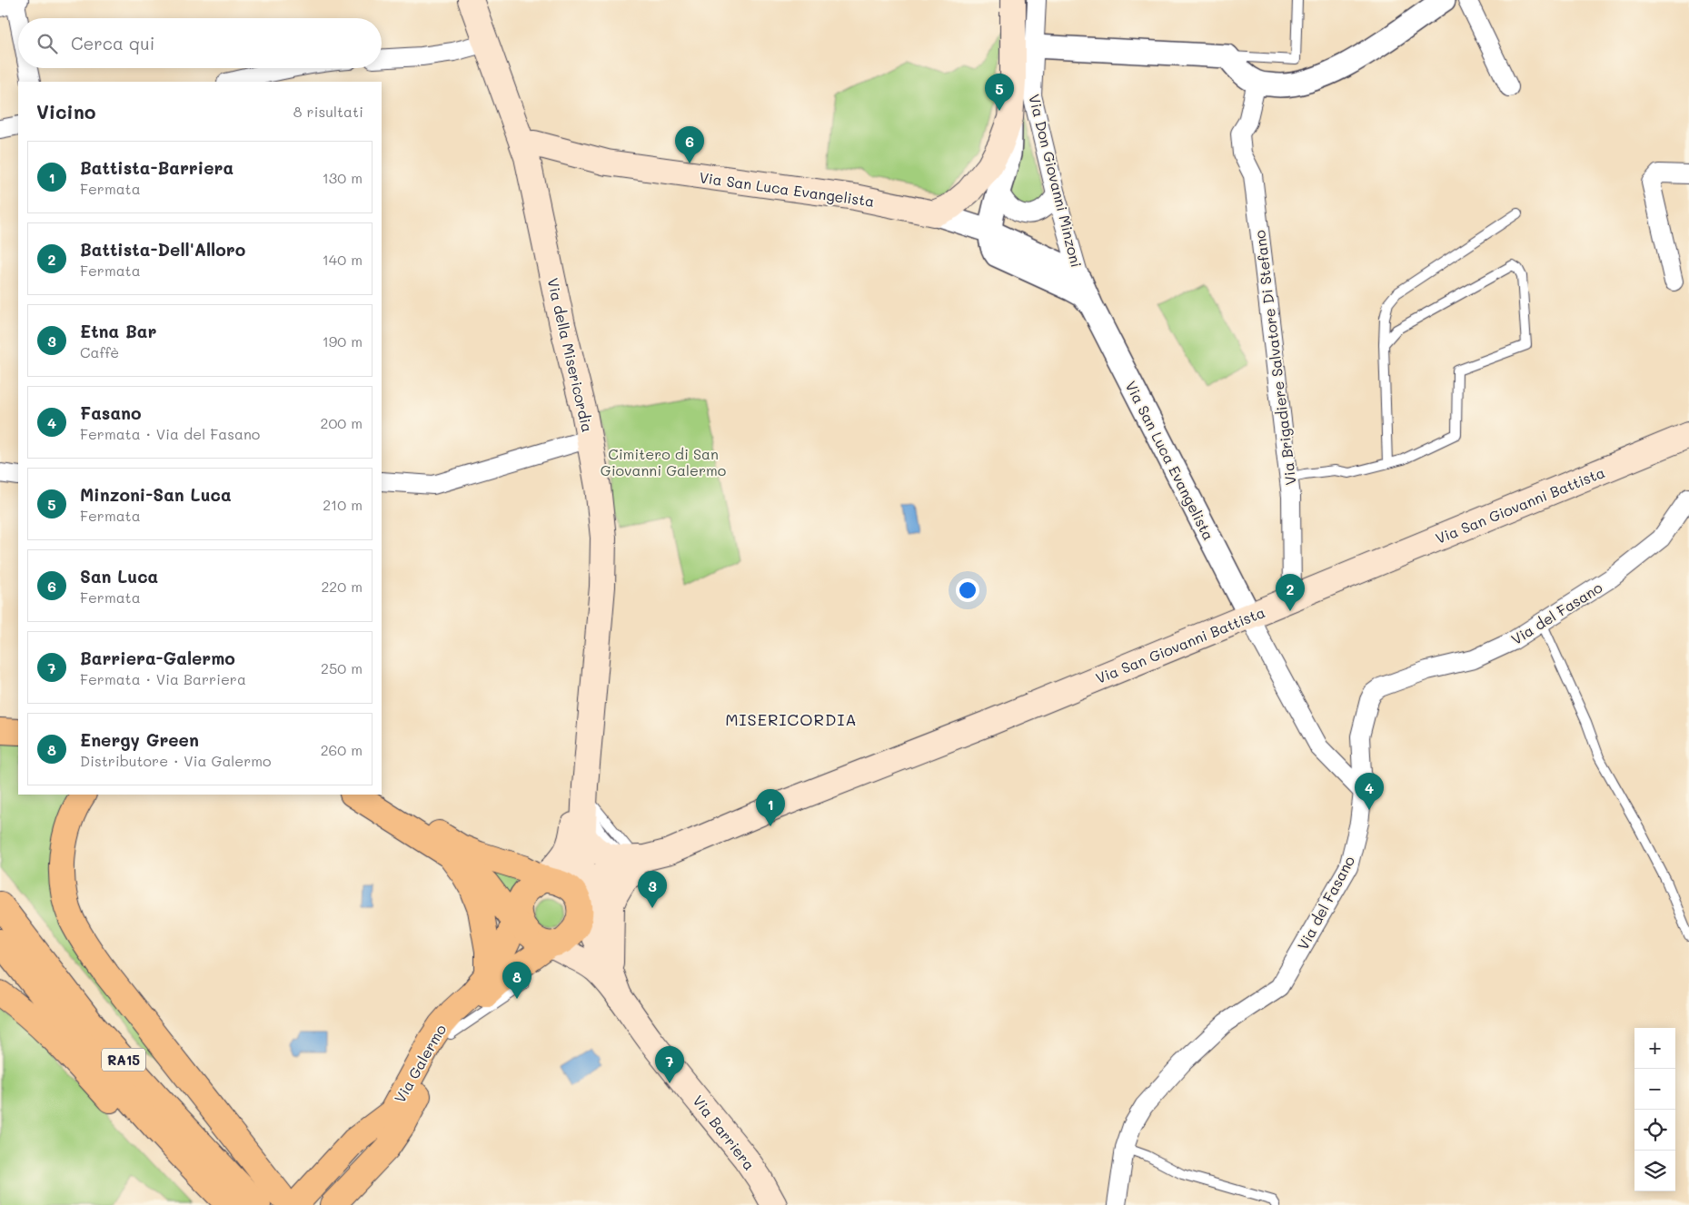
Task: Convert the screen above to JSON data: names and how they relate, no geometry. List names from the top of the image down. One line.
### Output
{"streets":{"main road":["Via Don Giovanni Minzoni","Via San Luca Evangelista","Via della Misericordia","Via San Giovanni Battista","RA15","Via Galermo","Via Barriera"],"street":["Via Brigadiere Salvatore Di Stefano","Via del Fasano"]},"crossings":[["Via Don Giovanni Minzoni","Via San Luca Evangelista"],["Via San Luca Evangelista","Via della Misericordia"],["Via San Luca Evangelista","Via San Giovanni Battista"],["Via della Misericordia","Via Galermo"],["Via Brigadiere Salvatore Di Stefano","Via San Giovanni Battista"],["RA15","Via Galermo"]],"districts":["MISERICORDIA"],"parks":["Cimitero di San Giovanni Galermo"],"page":{"search":"Cerca qui","pins":["5","6","2","4","1","3","8","7"],"heading":["Vicino","8 risultati"],"list":[{"mark":"1","name":"Battista-Barriera","note":"Fermata","value":"130 m"},{"mark":"2","name":"Battista-Dell'Alloro","note":"Fermata","value":"140 m"},{"mark":"3","name":"Etna Bar","note":"Caffè","value":"190 m"},{"mark":"4","name":"Fasano","note":"Fermata · Via del Fasano","value":"200 m"},{"mark":"5","name":"Minzoni-San Luca","note":"Fermata","value":"210 m"},{"mark":"6","name":"San Luca","note":"Fermata","value":"220 m"},{"mark":"7","name":"Barriera-Galermo","note":"Fermata · Via Barriera","value":"250 m"},{"mark":"8","name":"Energy Green","note":"Distributore · Via Galermo","value":"260 m"}],"map_buttons":["+","−"]}}
